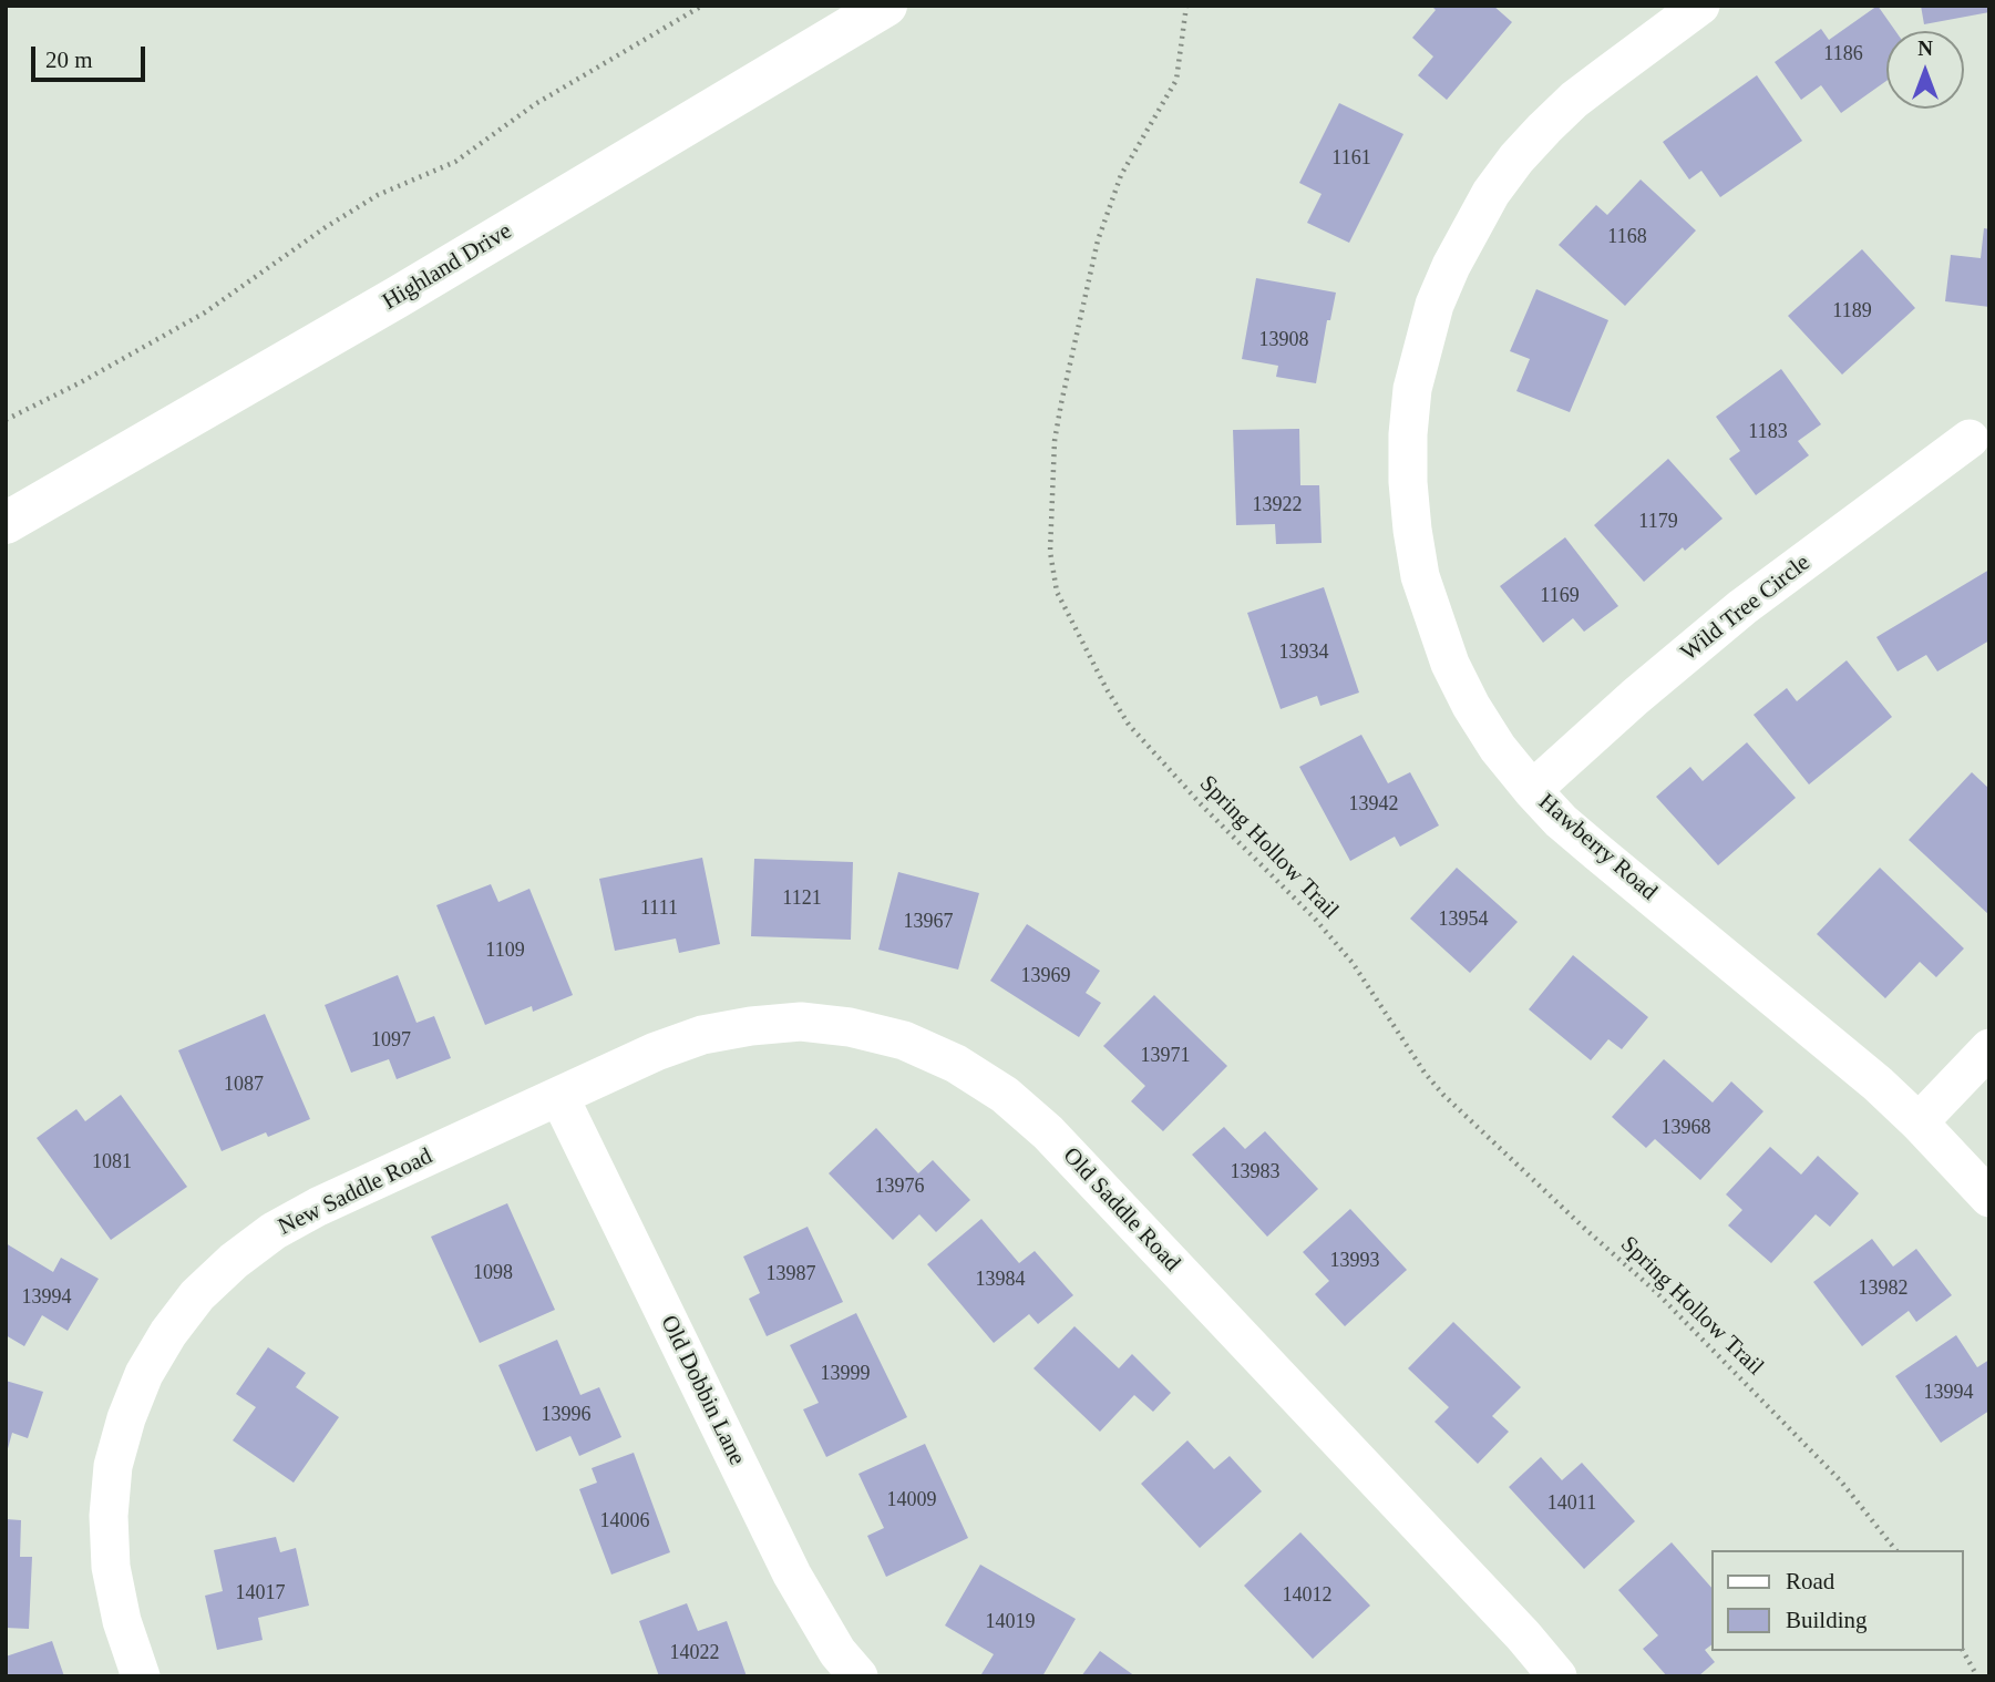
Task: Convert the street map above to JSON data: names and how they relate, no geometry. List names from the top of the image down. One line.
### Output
{"streets":{"main road":["Highland Drive"],"street":["Wild Tree Circle","Hawberry Road","New Saddle Road","Old Saddle Road","Old Dobbin Lane"],"path":["Spring Hollow Trail"]},"crossings":[["Wild Tree Circle","Hawberry Road"],["New Saddle Road","Old Saddle Road"],["New Saddle Road","Old Dobbin Lane"],["Old Saddle Road","Old Dobbin Lane"]],"house_numbers":["1186","1161","1168","1189","13908","1183","13922","1179","1169","13934","13942","1121","1111","13954","13967","1109","13969","1097","13971","1087","13968","1081","13983","13976","13993","1098","13987","13984","13982","13994","13999","13994","13996","14009","14011","14006","14017","14012","14019","14022"],"legend":["Road","Building"],"scale_bar":"20 m","north":"top"}
